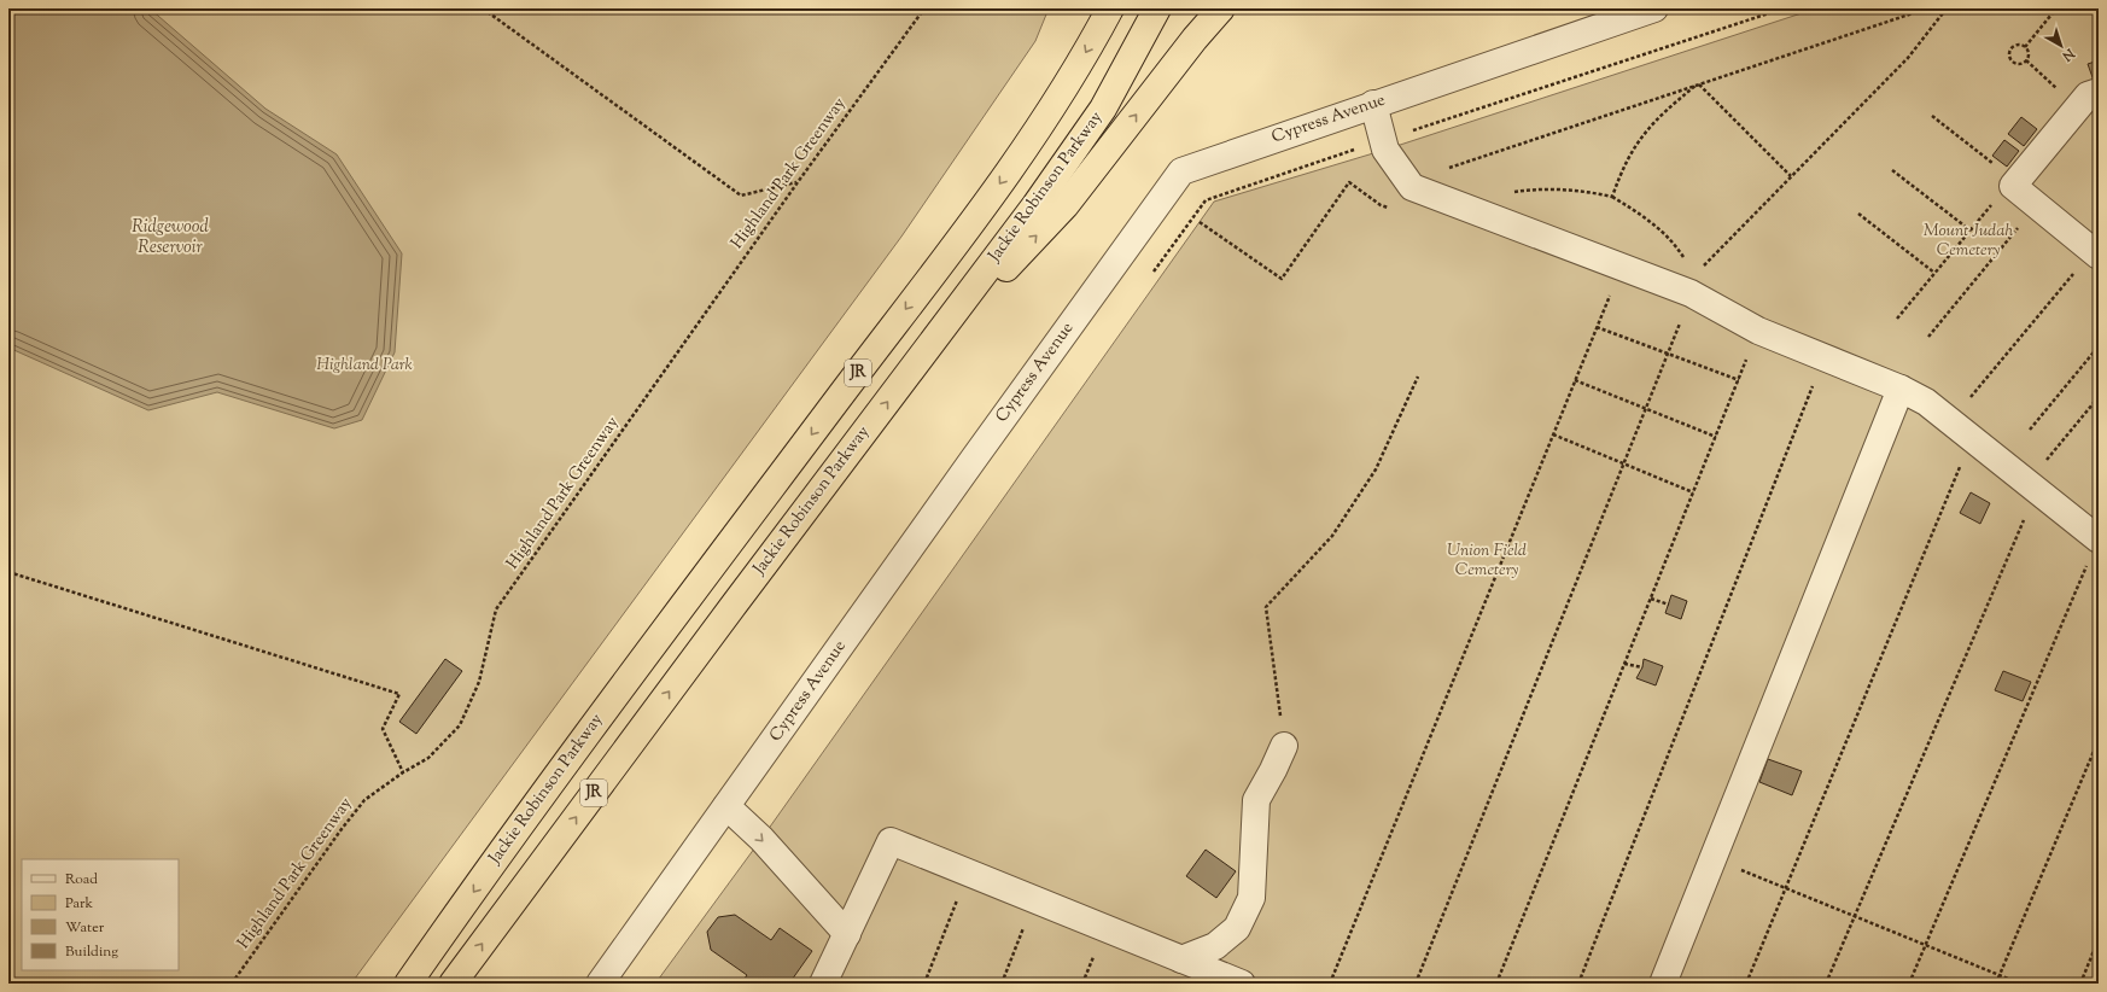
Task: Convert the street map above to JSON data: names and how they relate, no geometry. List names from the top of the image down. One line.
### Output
{"streets":{"highway":["Jackie Robinson Parkway","JR"],"street":["Cypress Avenue"],"path":["Highland Park Greenway"]},"water":["Ridgewood Reservoir"],"parks":["Mount Judah Cemetery","Highland Park","Union Field Cemetery"],"legend":["Road","Park","Water","Building"],"north":"bottom right"}
